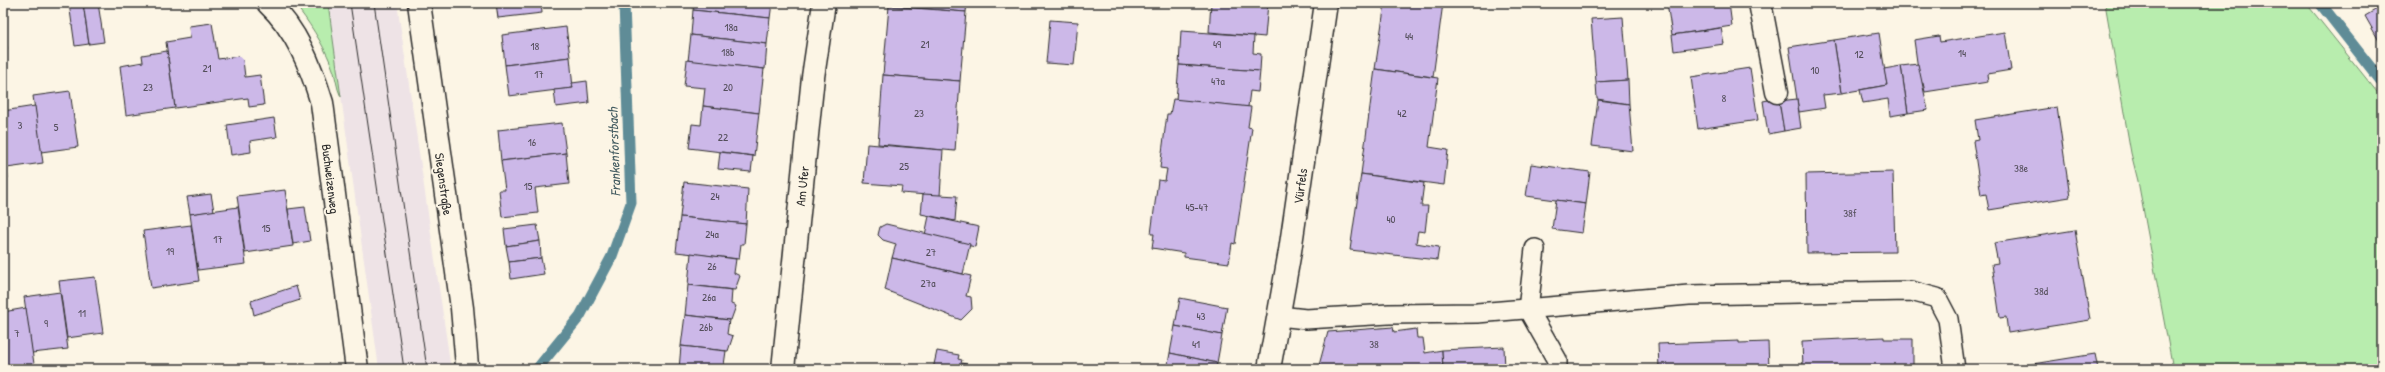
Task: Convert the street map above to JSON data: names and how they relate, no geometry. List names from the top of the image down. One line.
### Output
{"streets":{"street":["Buchweizenweg","Siegenstraße","Am Ufer","Vürfels"]},"water":["Frankenforstbach"],"house_numbers":["18a","44","21","49","18","18b","14","12","21","10","17","47a","23","20","8","23","42","3","5","22","16","25","38e","15","24","45-47","38f","40","15","24a","17","19","27","26","27a","38d","26a","11","43","9","26b","7","41","38"]}
